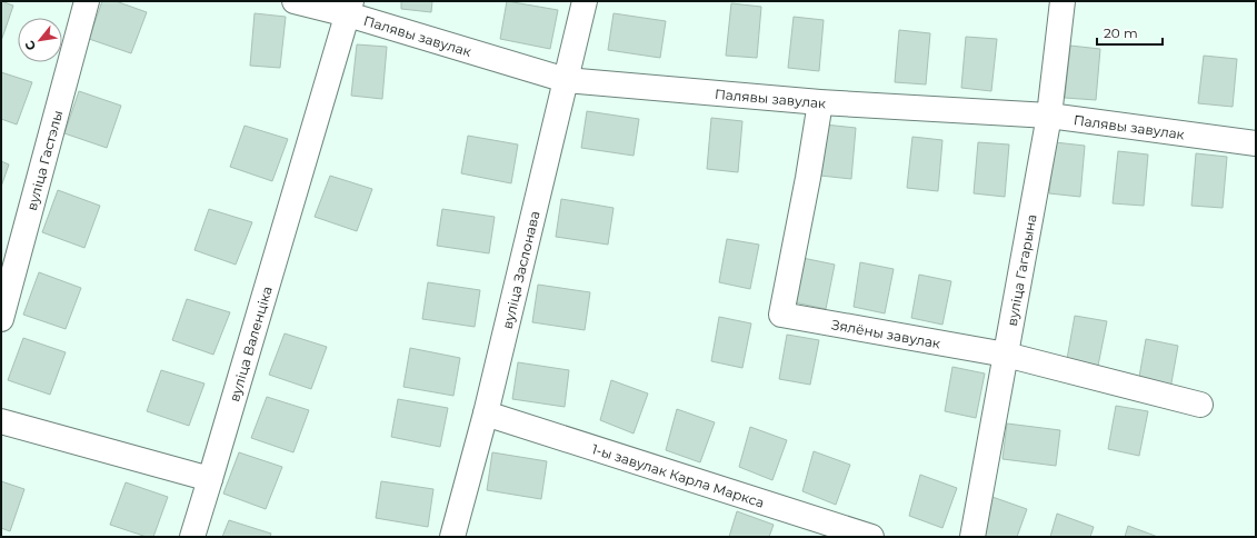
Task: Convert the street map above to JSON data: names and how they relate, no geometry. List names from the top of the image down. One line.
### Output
{"streets":{"street":["Палявы завулак","вуліца Гастэлы","вуліца Заслонава","вуліца Гагарына","Зялёны завулак","вуліца Валенціка","1-ы завулак Карла Маркса"]},"crossings":[["Палявы завулак","вуліца Заслонава"],["Палявы завулак","вуліца Гагарына"],["Палявы завулак","Зялёны завулак"],["Палявы завулак","вуліца Валенціка"],["вуліца Заслонава","1-ы завулак Карла Маркса"],["вуліца Гагарына","Зялёны завулак"]],"scale_bar":"20 m","north":"bottom left"}
